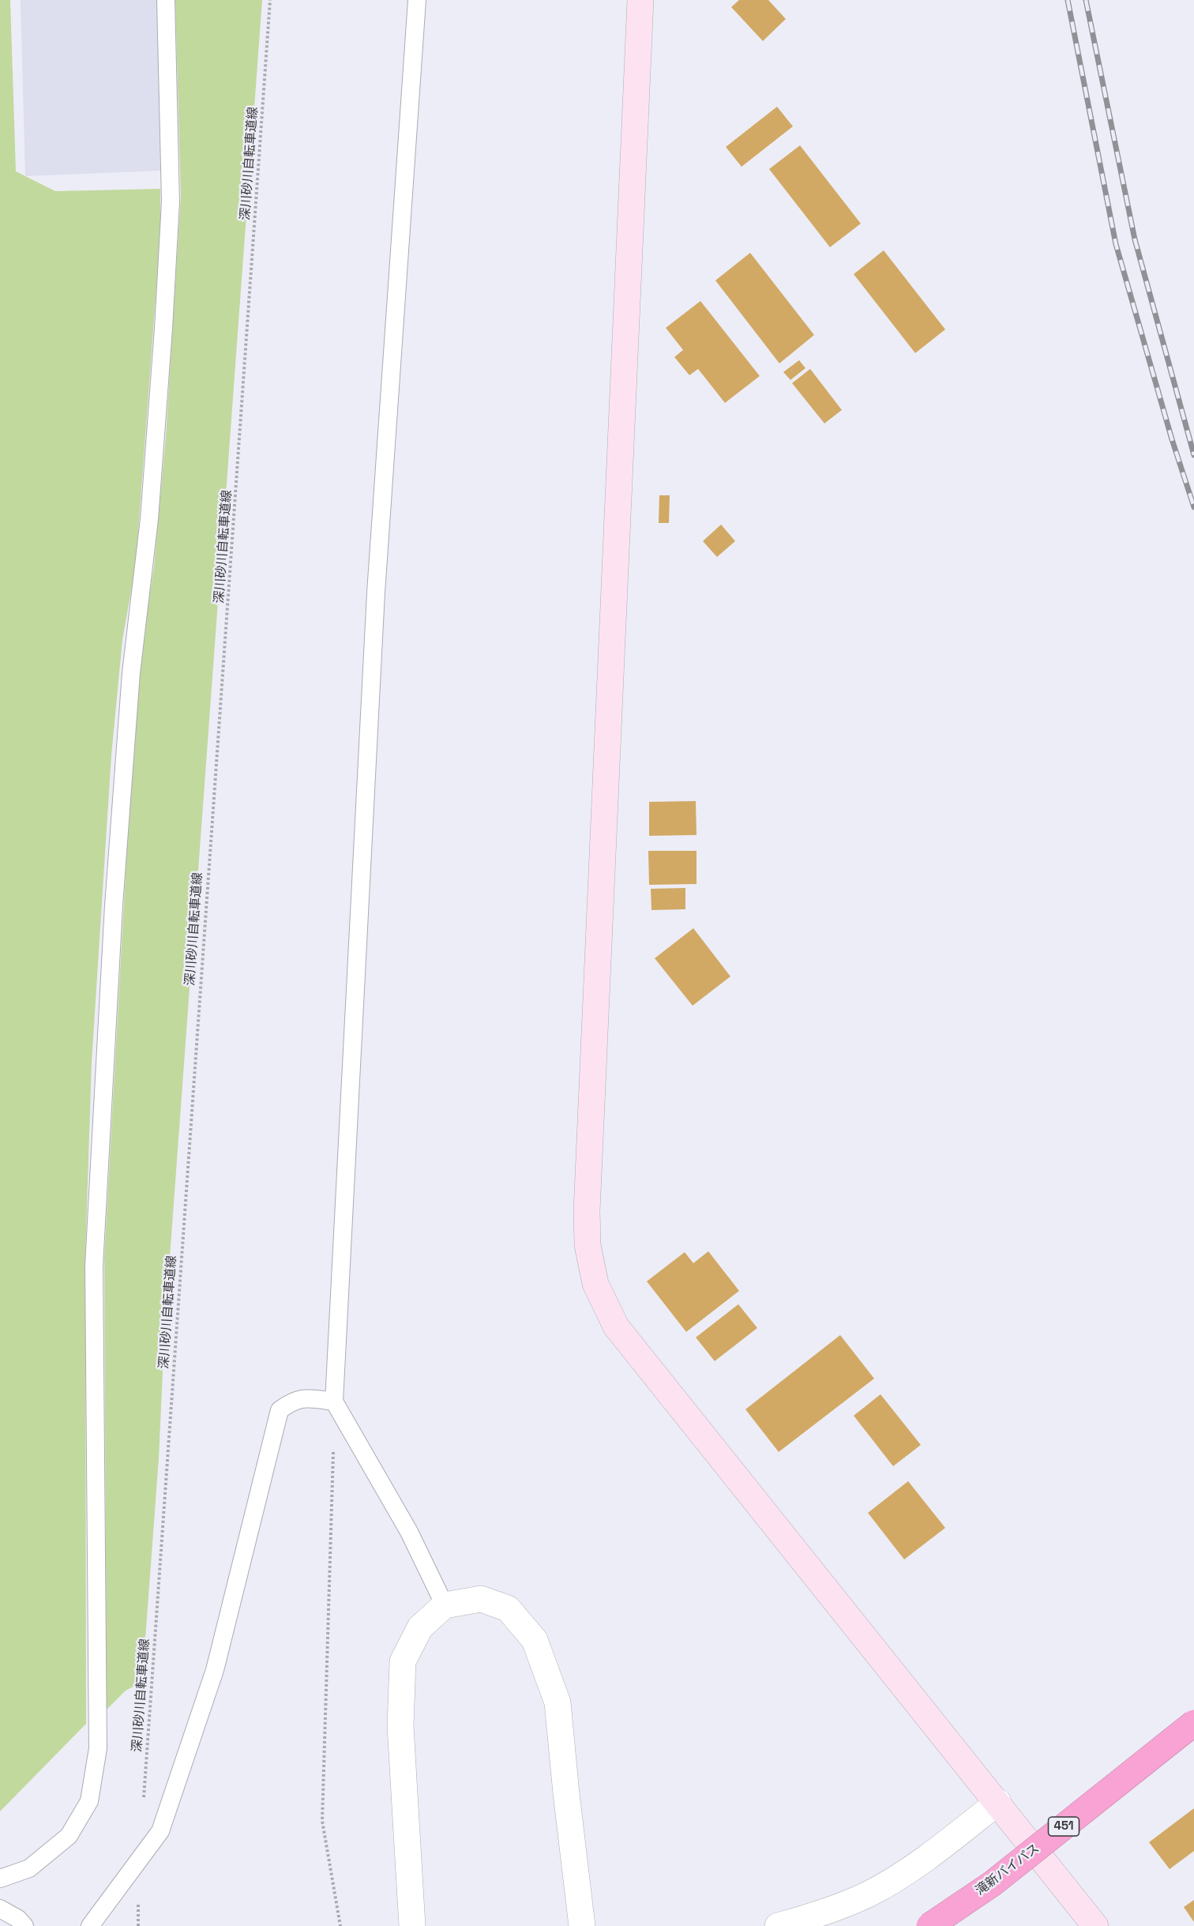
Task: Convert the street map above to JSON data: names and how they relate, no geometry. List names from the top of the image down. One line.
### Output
{"streets":{"highway":["451","滝新バイパス"],"path":["深川砂川自転車道線"]}}
